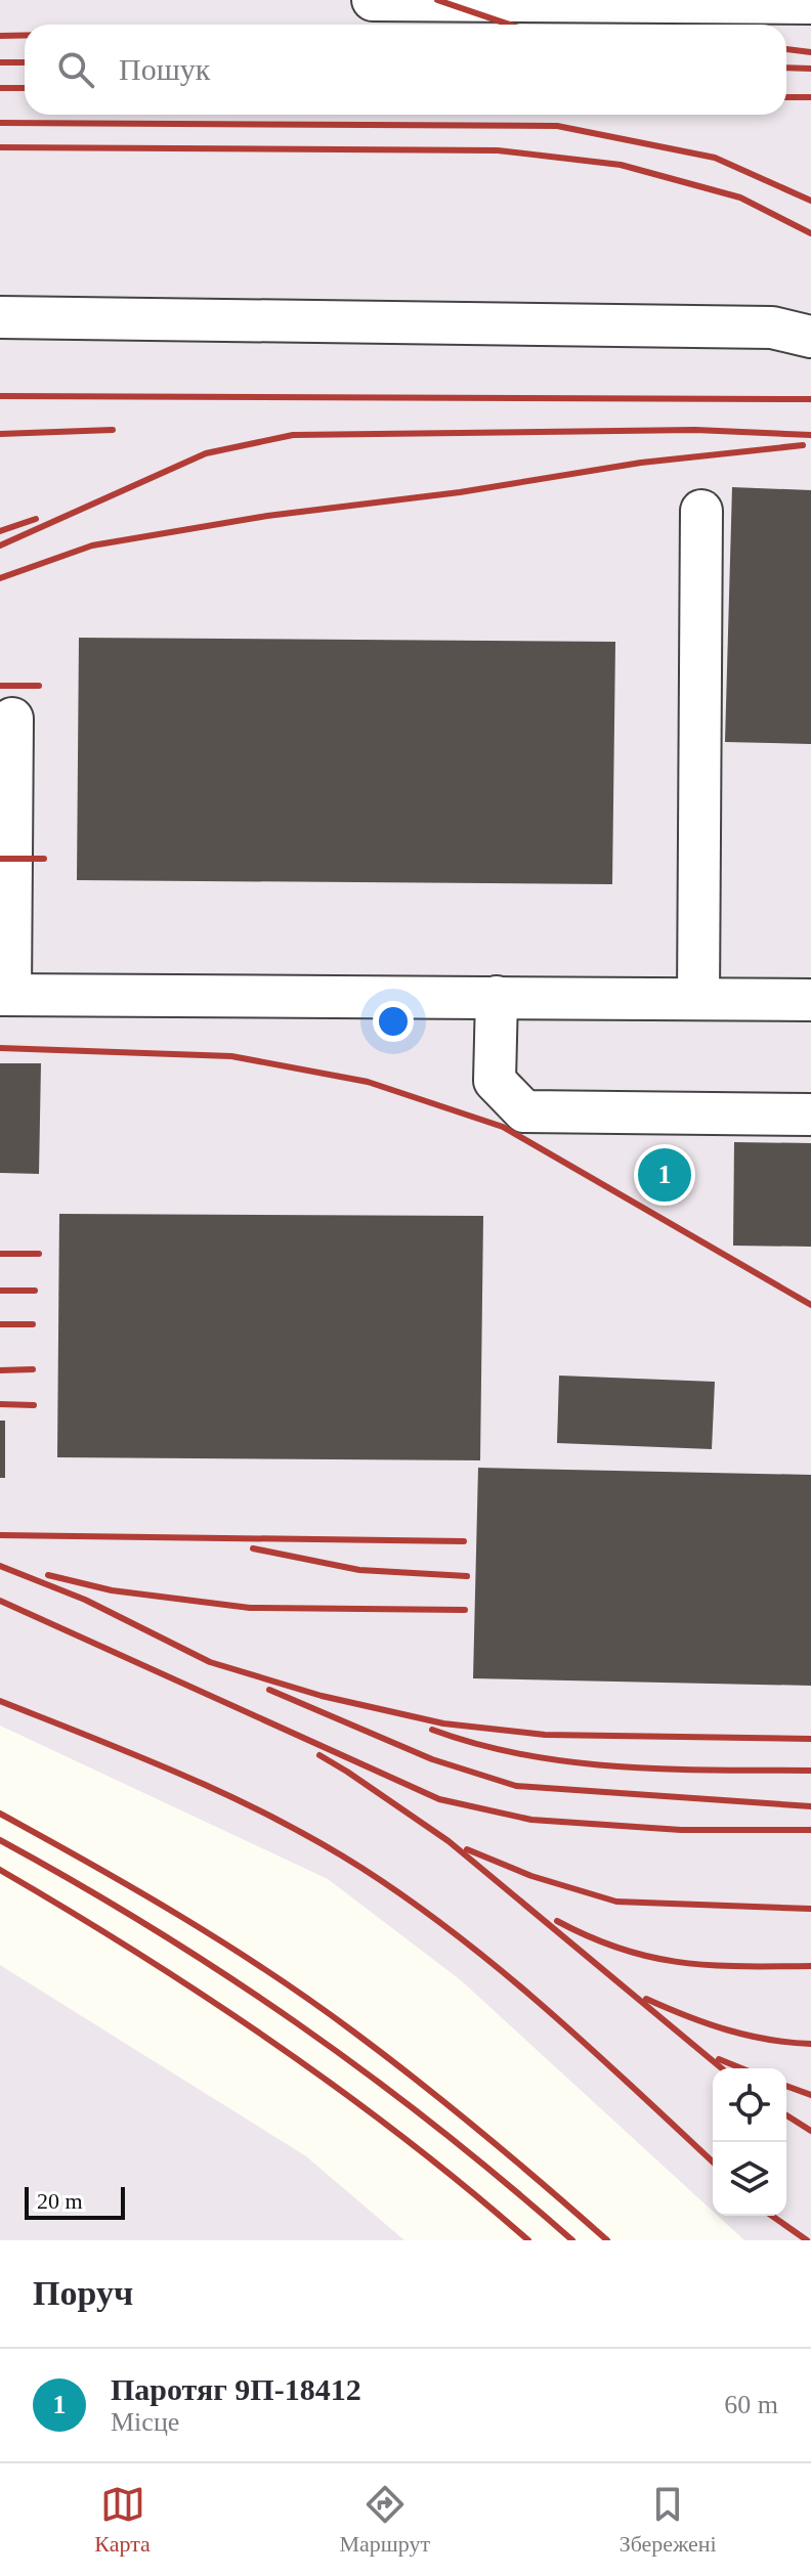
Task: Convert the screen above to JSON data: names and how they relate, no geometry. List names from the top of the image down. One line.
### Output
{"scale_bar":"20 m","page":{"search":"Пошук","pins":"1","scale":"20 m","heading":"Поруч","list":[{"mark":"1","name":"Паротяг 9П-18412","note":"Місце","value":"60 m"}],"nav":["Карта","Маршрут","Збережені"]}}
